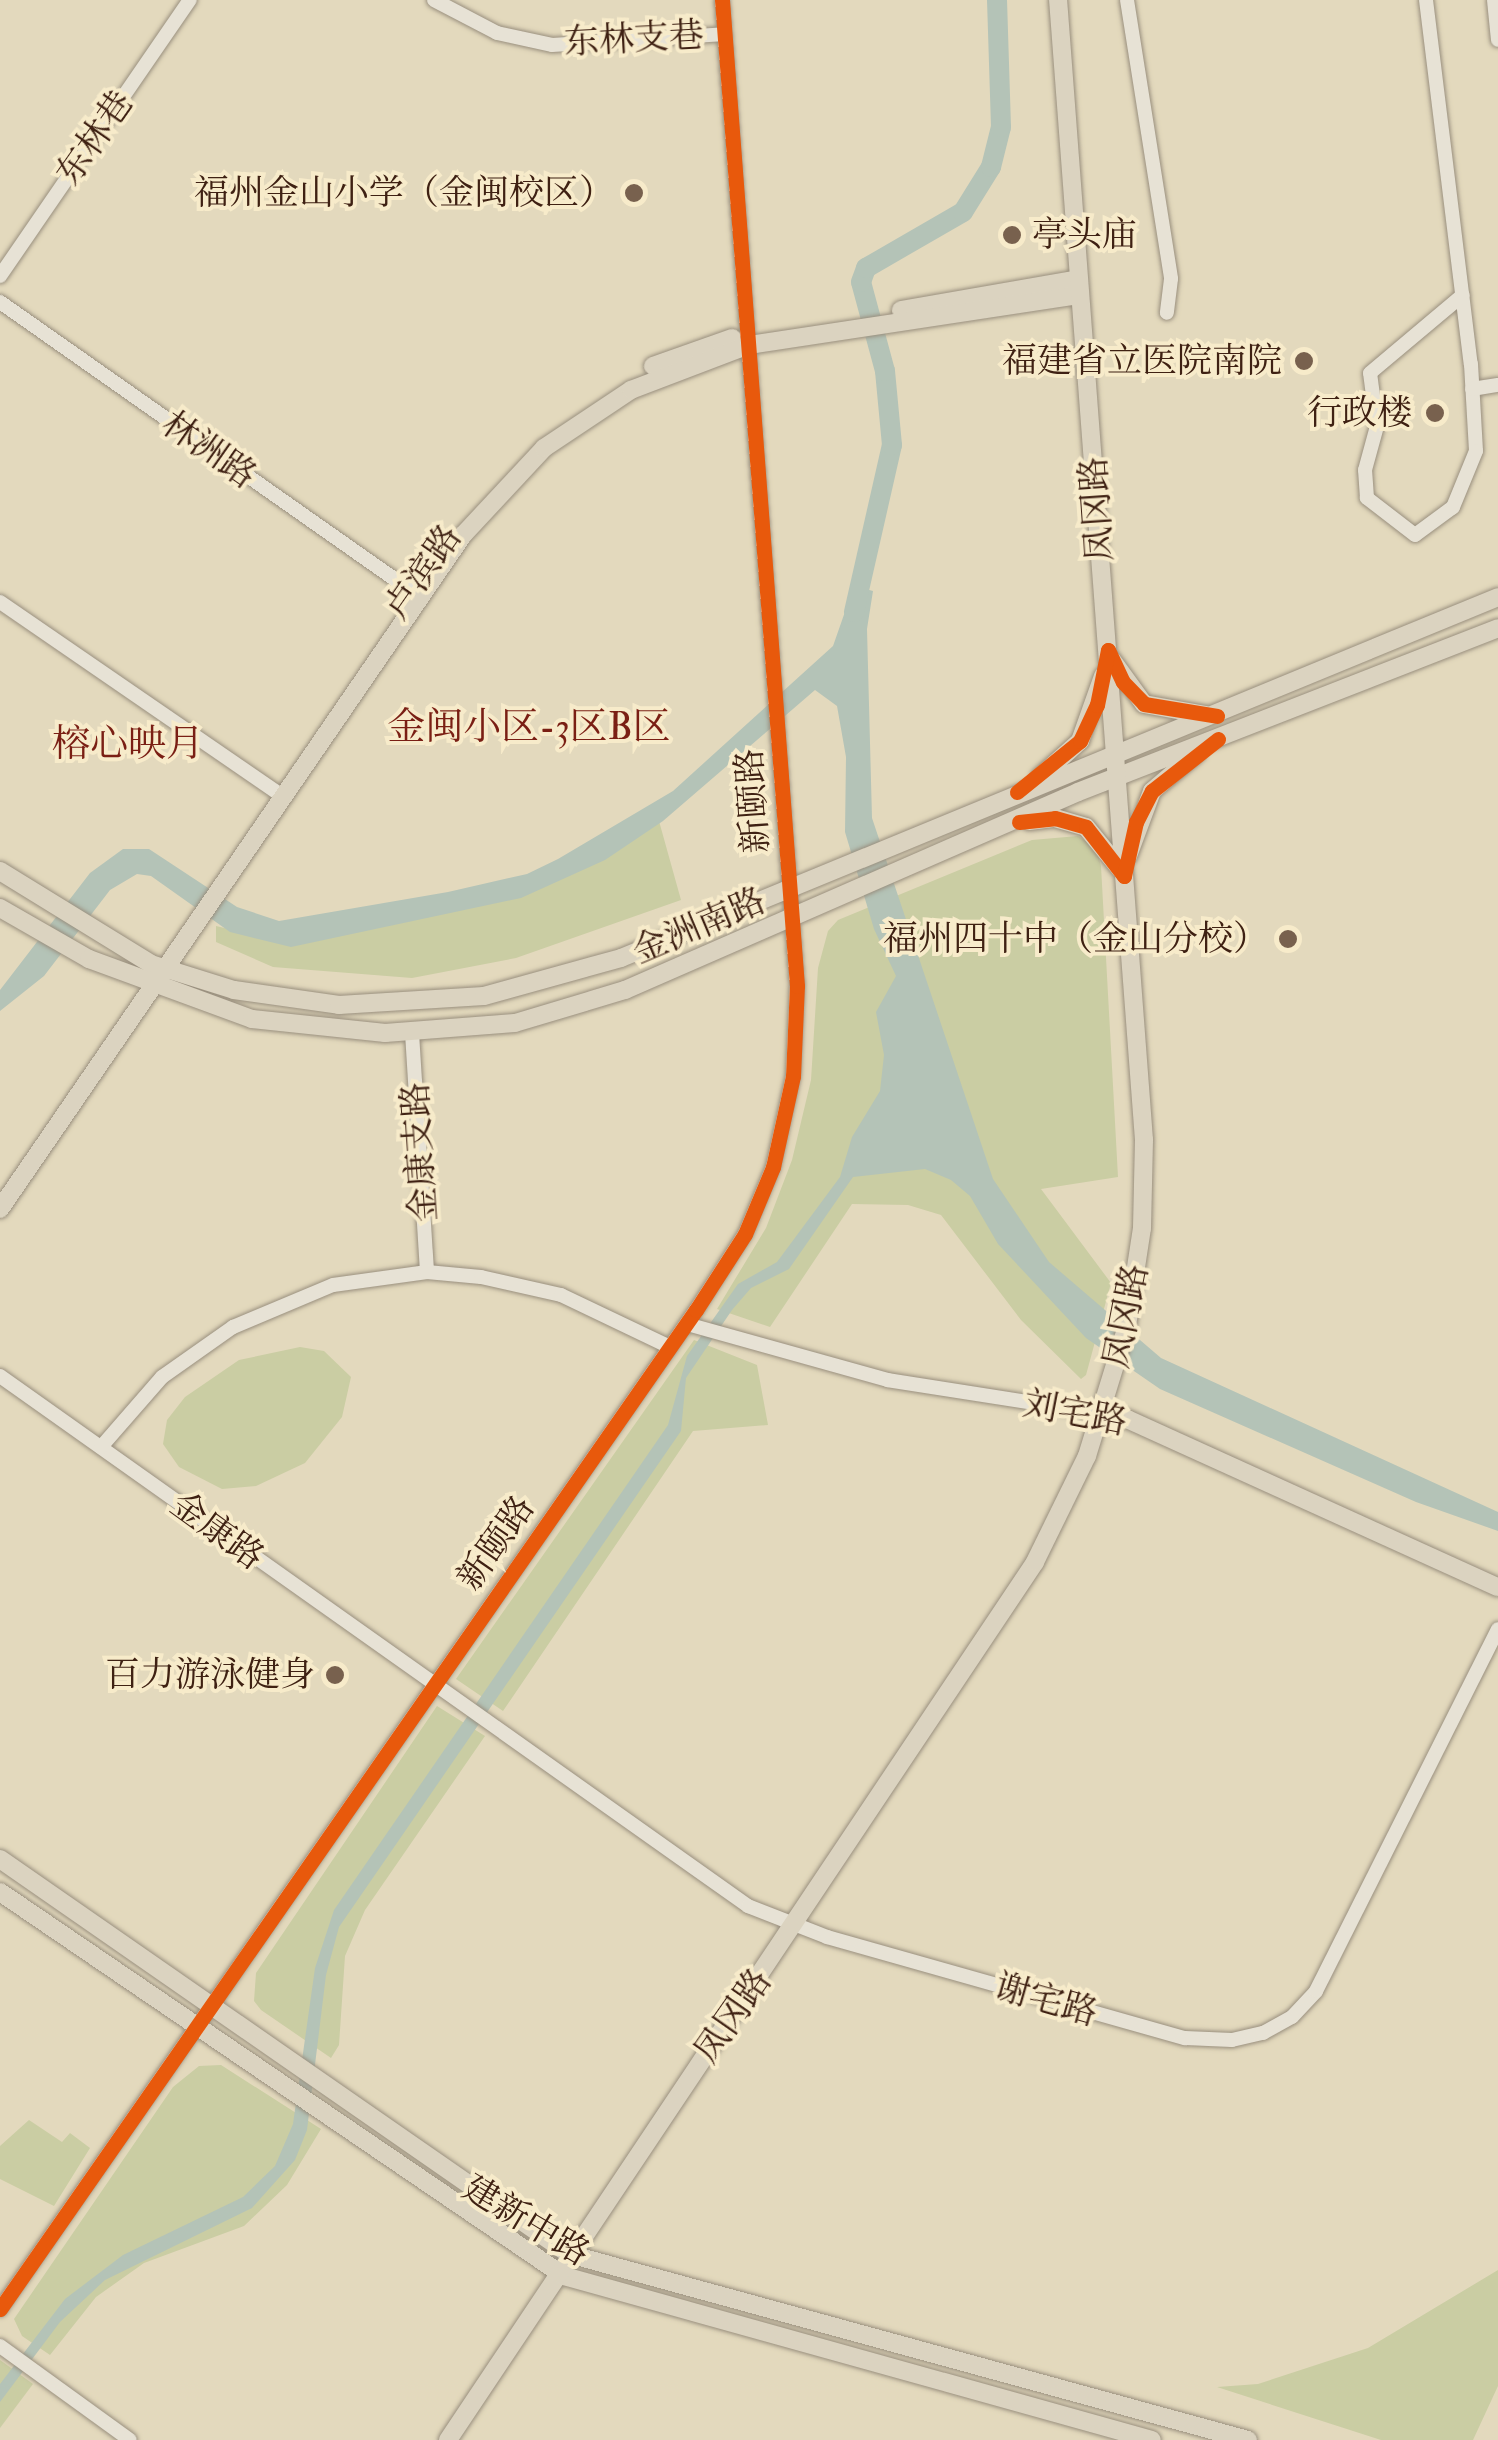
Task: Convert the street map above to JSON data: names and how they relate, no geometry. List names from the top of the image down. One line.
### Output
{"streets":{"main road":["凤冈路","卢滨路","金洲南路","刘宅路","建新中路"],"street":["东林支巷","东林巷","林洲路","新颐路","金康支路","金康路","谢宅路"]},"crossings":[["林洲路","卢滨路"],["凤冈路","卢滨路"],["凤冈路","金洲南路"],["凤冈路","刘宅路"],["凤冈路","谢宅路"],["凤冈路","建新中路"],["卢滨路","新颐路"],["卢滨路","金洲南路"],["新颐路","金洲南路"],["新颐路","金康支路"],["新颐路","刘宅路"],["新颐路","金康路"],["新颐路","谢宅路"],["新颐路","建新中路"],["金洲南路","金康支路"],["金康支路","金康路"],["金康路","谢宅路"]],"districts":["金闽小区-3区B区","榕心映月"],"places":["福州金山小学（金闽校区）","亭头庙","福建省立医院南院","行政楼","福州四十中（金山分校）","百力游泳健身"]}
